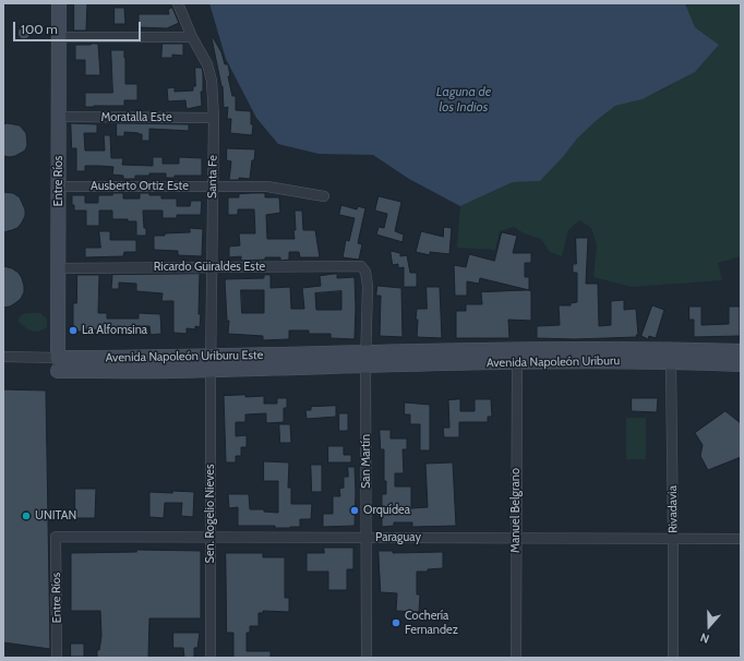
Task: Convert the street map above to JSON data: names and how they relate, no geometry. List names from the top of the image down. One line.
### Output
{"streets":{"main road":["Entre Ríos","Avenida Napoleón Uriburu Este","Avenida Napoleón Uriburu"],"street":["Moratalla Este","Santa Fe","Ausberto Ortiz Este","Ricardo Güiraldes Este","San Martín","Rivadavia","Manuel Belgrano","Sen. Rogelio Nieves","Paraguay"]},"crossings":[["Moratalla Este","Santa Fe"],["Moratalla Este","Entre Ríos"],["Santa Fe","Ausberto Ortiz Este"],["Santa Fe","Ricardo Güiraldes Este"],["Santa Fe","Avenida Napoleón Uriburu Este"],["Santa Fe","Sen. Rogelio Nieves"],["Entre Ríos","Ausberto Ortiz Este"],["Entre Ríos","Ricardo Güiraldes Este"],["Entre Ríos","Avenida Napoleón Uriburu Este"],["Entre Ríos","Paraguay"],["Ricardo Güiraldes Este","San Martín"],["Avenida Napoleón Uriburu Este","Avenida Napoleón Uriburu"],["Avenida Napoleón Uriburu Este","San Martín"],["Avenida Napoleón Uriburu Este","Sen. Rogelio Nieves"],["Avenida Napoleón Uriburu","San Martín"],["Avenida Napoleón Uriburu","Rivadavia"],["Avenida Napoleón Uriburu","Manuel Belgrano"],["San Martín","Paraguay"],["Rivadavia","Paraguay"],["Manuel Belgrano","Paraguay"],["Sen. Rogelio Nieves","Paraguay"]],"water":["Laguna de los Indios"],"places":["La Alfomsina","Orquídea","UNITAN","Cochería Fernandez"],"scale_bar":"100 m","north":"bottom"}
